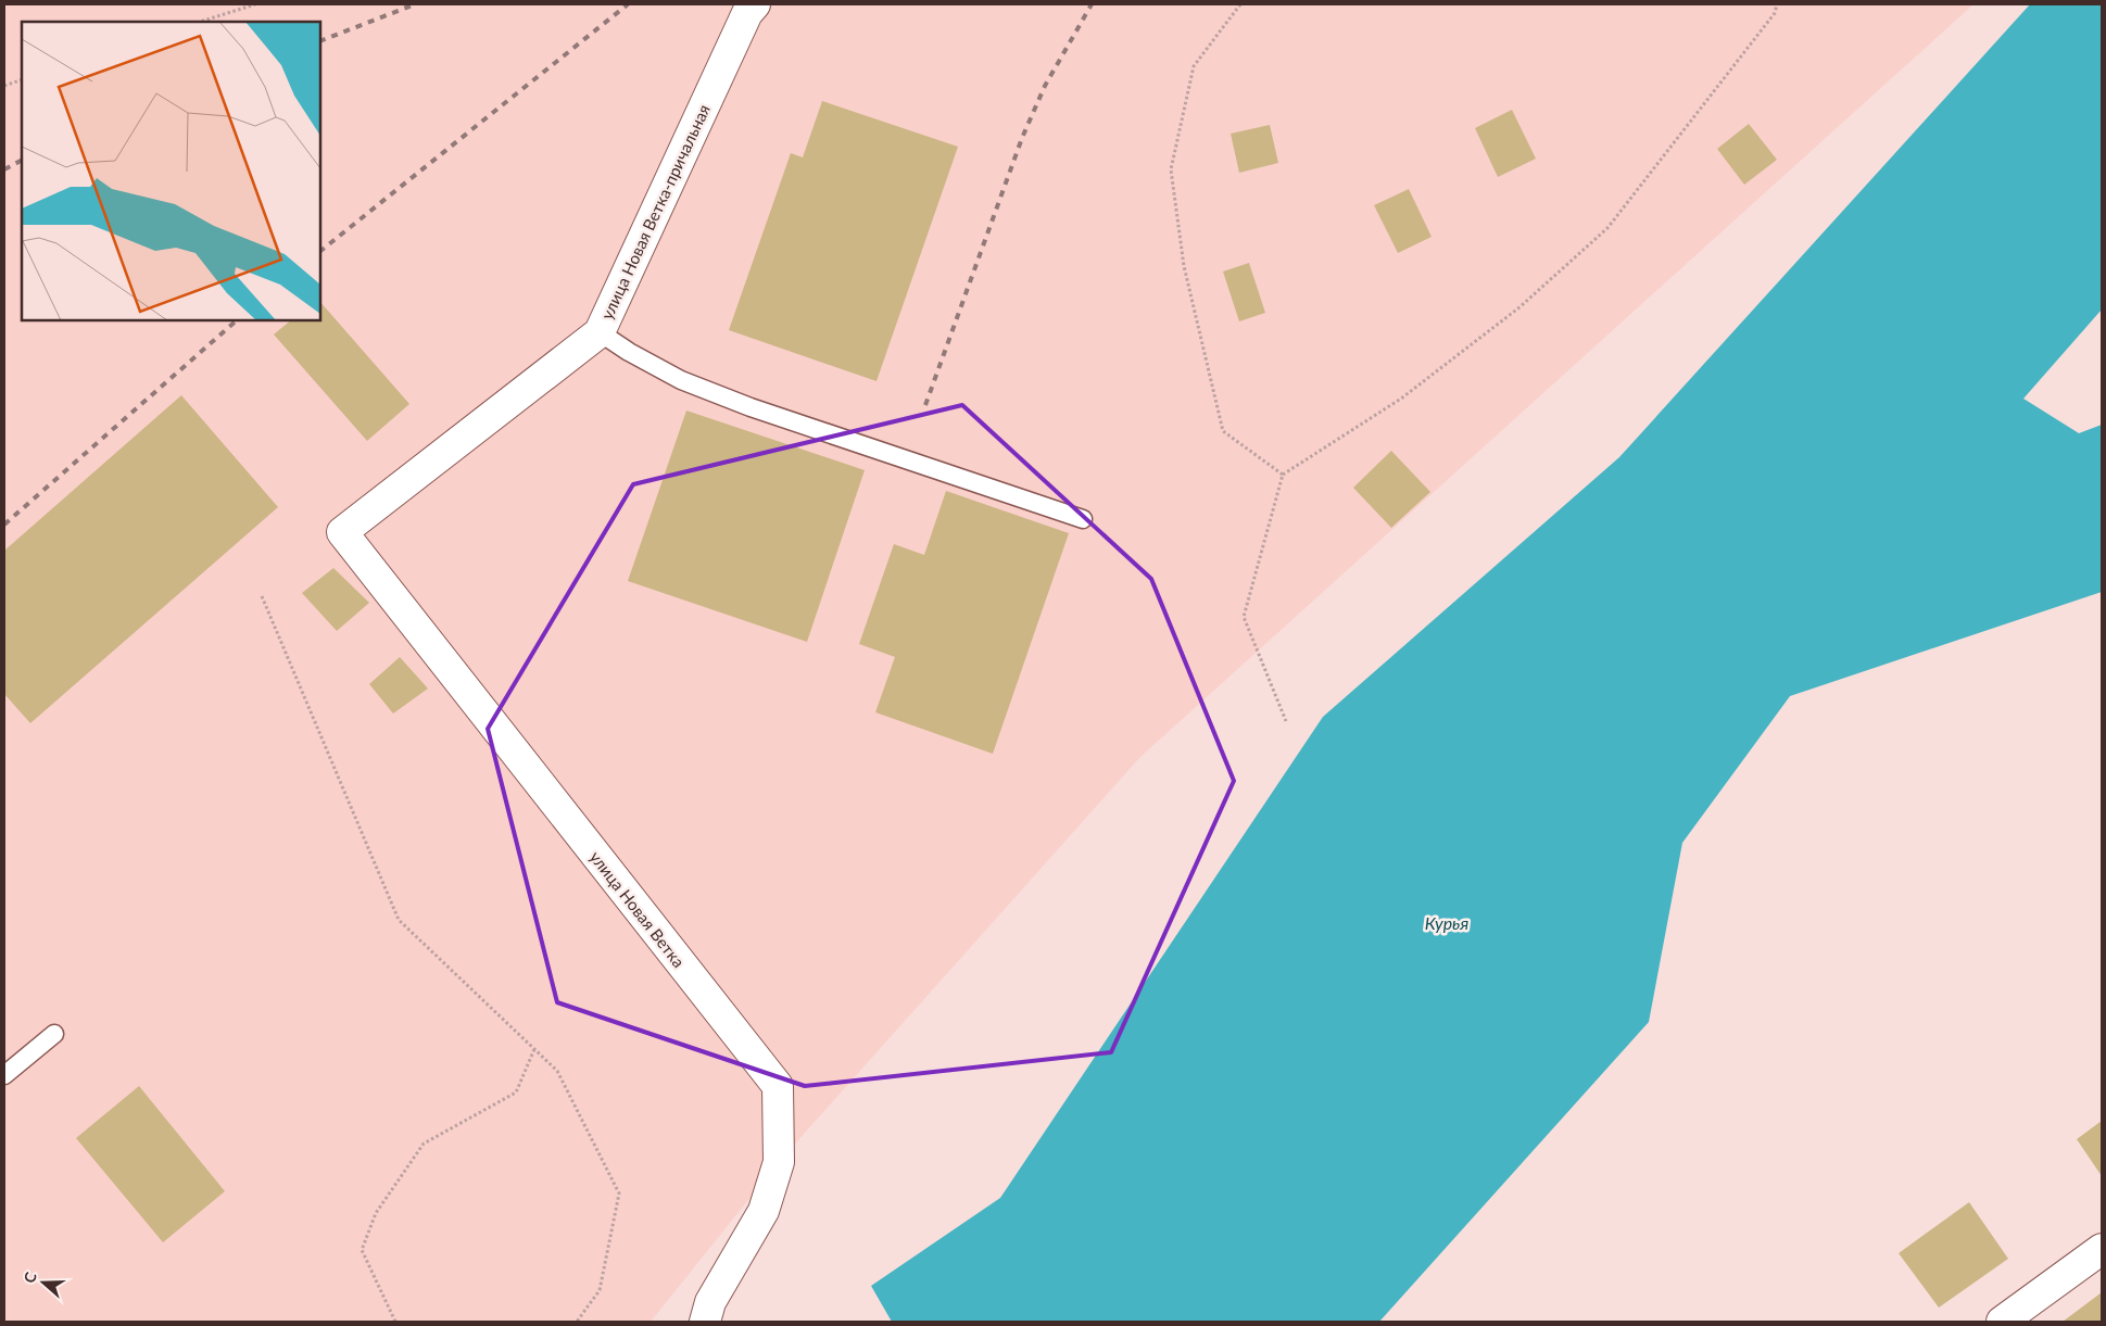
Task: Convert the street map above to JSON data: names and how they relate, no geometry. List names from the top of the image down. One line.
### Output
{"streets":{"street":["улица Новая Ветка-причальная","улица Новая Ветка"]},"crossings":[["улица Новая Ветка-причальная","улица Новая Ветка"]],"water":["Курья"],"north":"left"}
